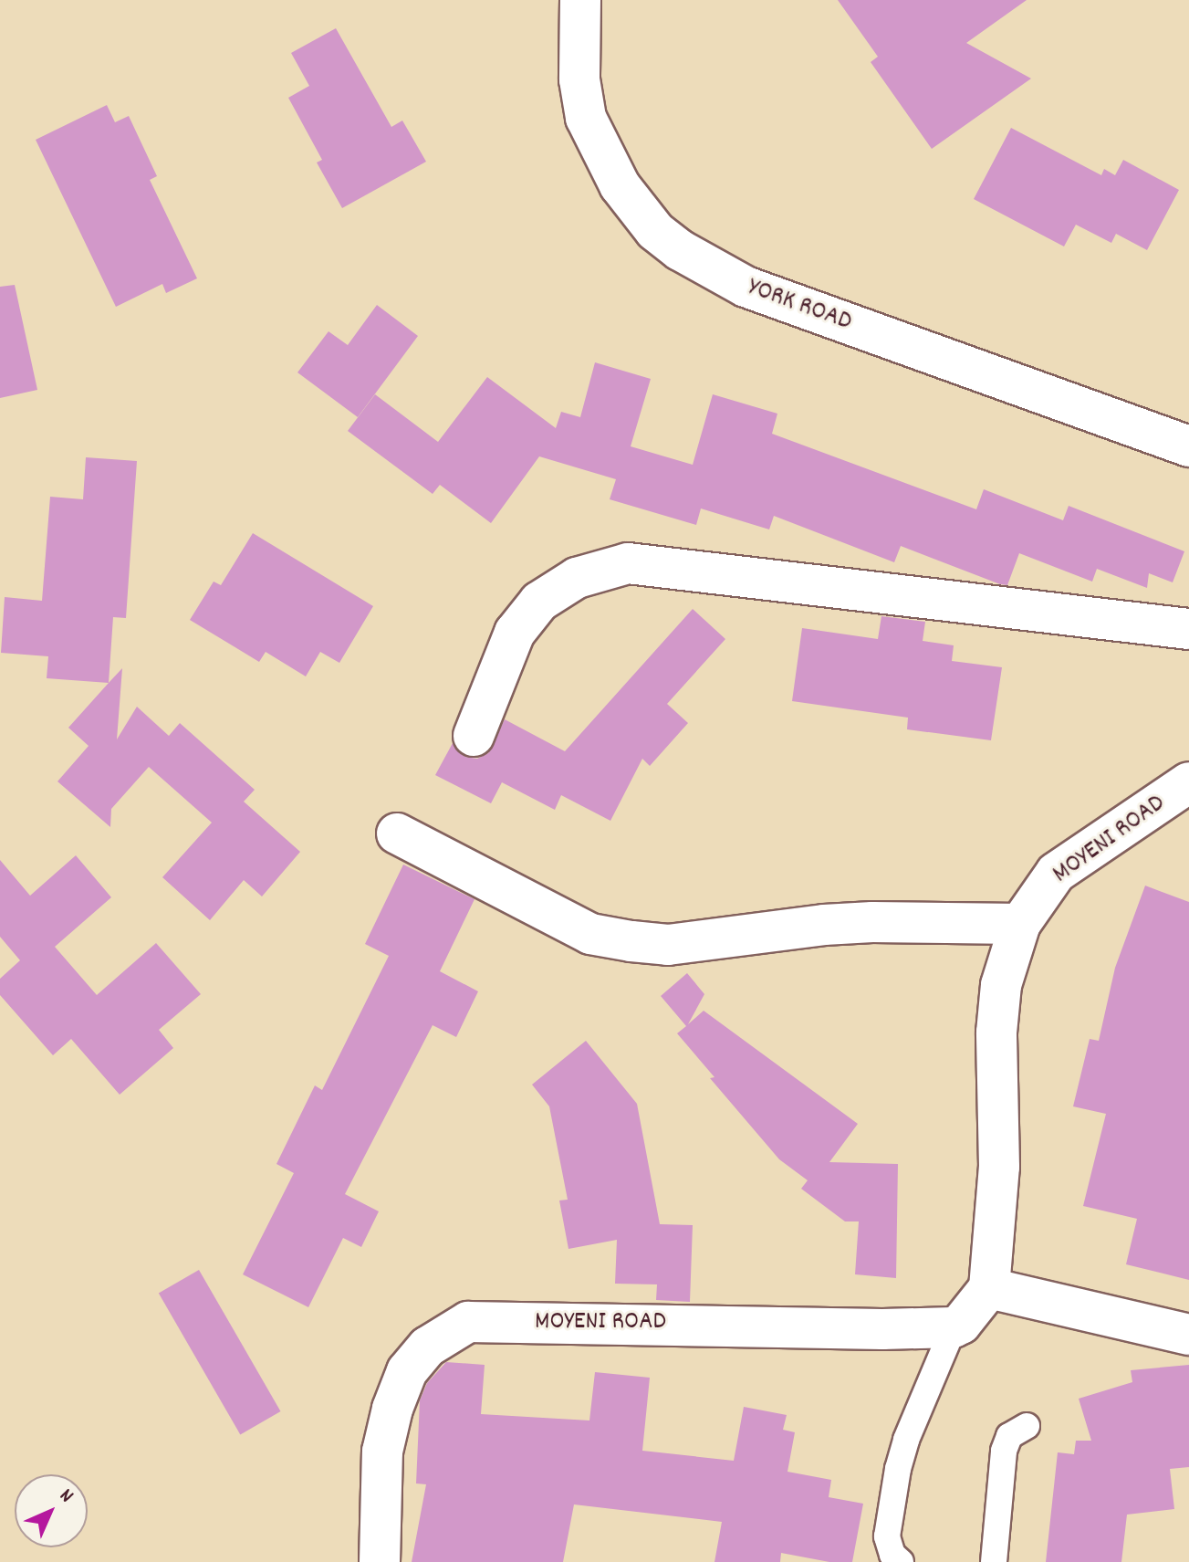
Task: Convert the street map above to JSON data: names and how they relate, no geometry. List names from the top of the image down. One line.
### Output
{"streets":{"street":["YORK ROAD","MOYENI ROAD"]},"north":"top right"}
